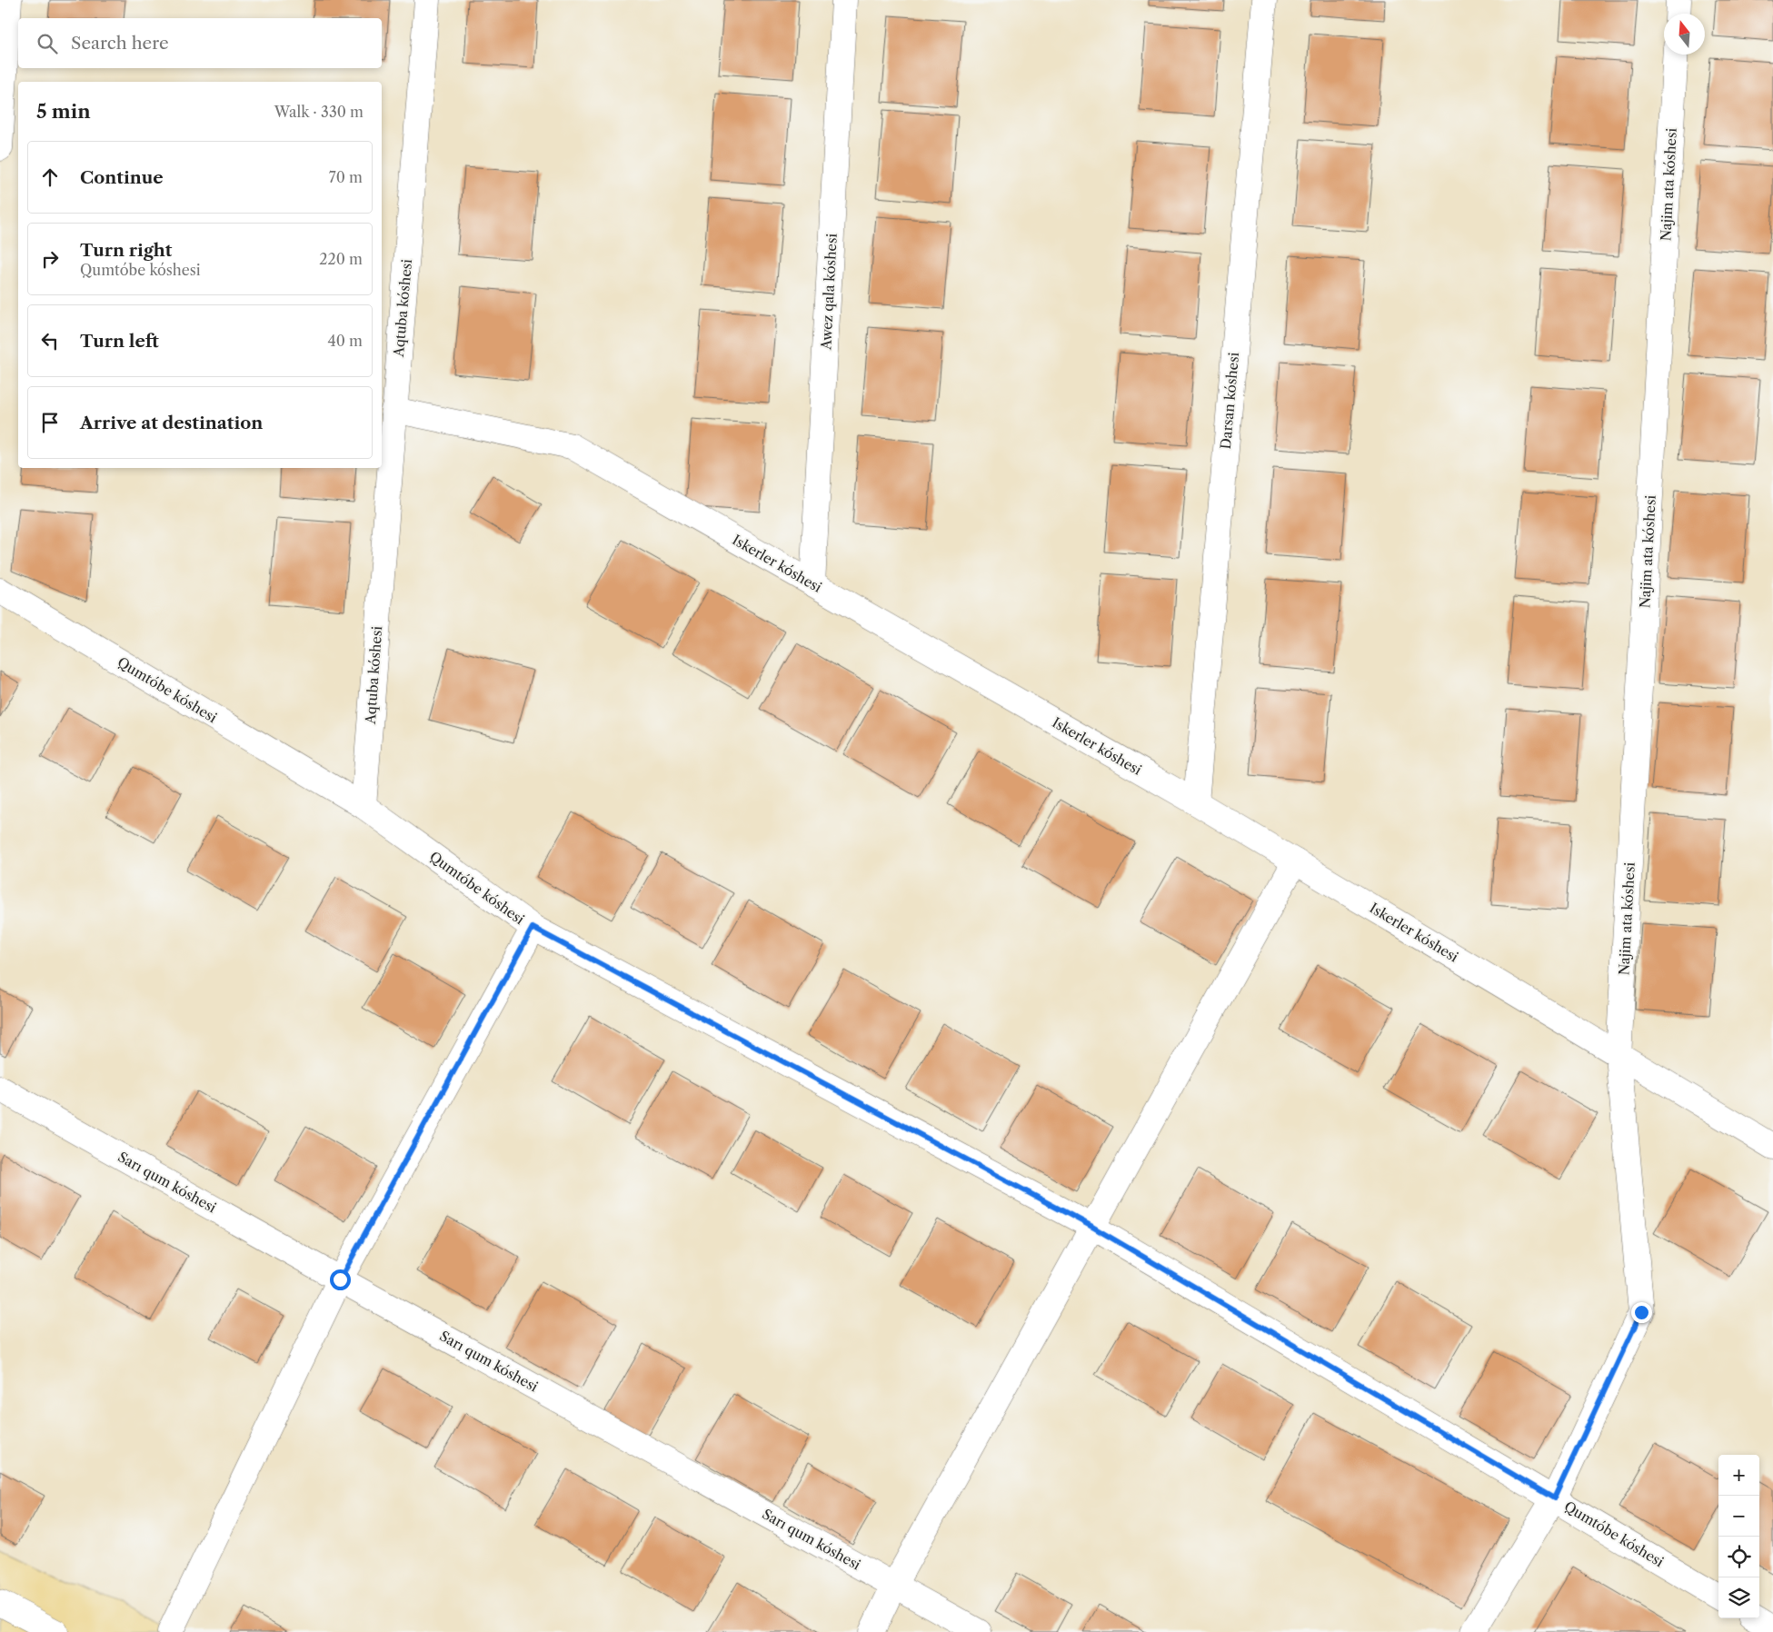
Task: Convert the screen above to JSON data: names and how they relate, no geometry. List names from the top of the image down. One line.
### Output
{"streets":{"street":["Najim ata kóshesi","Awez qala kóshesi","Aqtuba kóshesi","Darsan kóshesi","Iskerler kóshesi","Qumtóbe kóshesi","Sarı qum kóshesi"]},"crossings":[["Najim ata kóshesi","Iskerler kóshesi"],["Najim ata kóshesi","Qumtóbe kóshesi"],["Awez qala kóshesi","Iskerler kóshesi"],["Aqtuba kóshesi","Iskerler kóshesi"],["Aqtuba kóshesi","Qumtóbe kóshesi"],["Darsan kóshesi","Iskerler kóshesi"]],"north":"top","page":{"search":"Search here","heading":["5 min","Walk · 330 m"],"list":[["Continue","70 m"],["Turn right","Qumtóbe kóshesi","220 m"],["Turn left","40 m"],"Arrive at destination"],"map_buttons":["+","−"]}}
